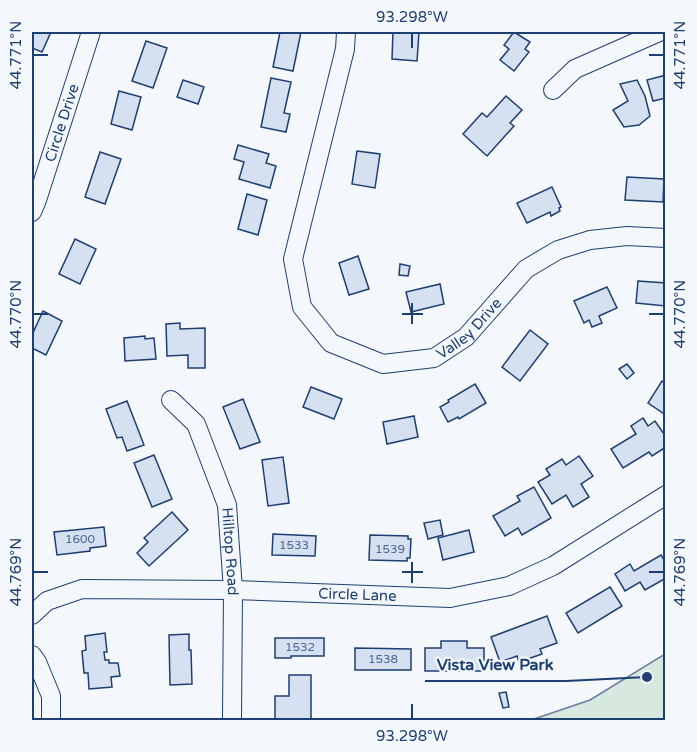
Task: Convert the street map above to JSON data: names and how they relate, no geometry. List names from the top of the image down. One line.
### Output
{"streets":{"street":["Circle Drive","Valley Drive","Hilltop Road","Circle Lane"]},"crossings":[["Hilltop Road","Circle Lane"]],"places":["Vista View Park"],"house_numbers":["1600","1533","1539","1532","1538"],"coordinates":["93.298°W","44.771°N","44.770°N","44.769°N"]}
